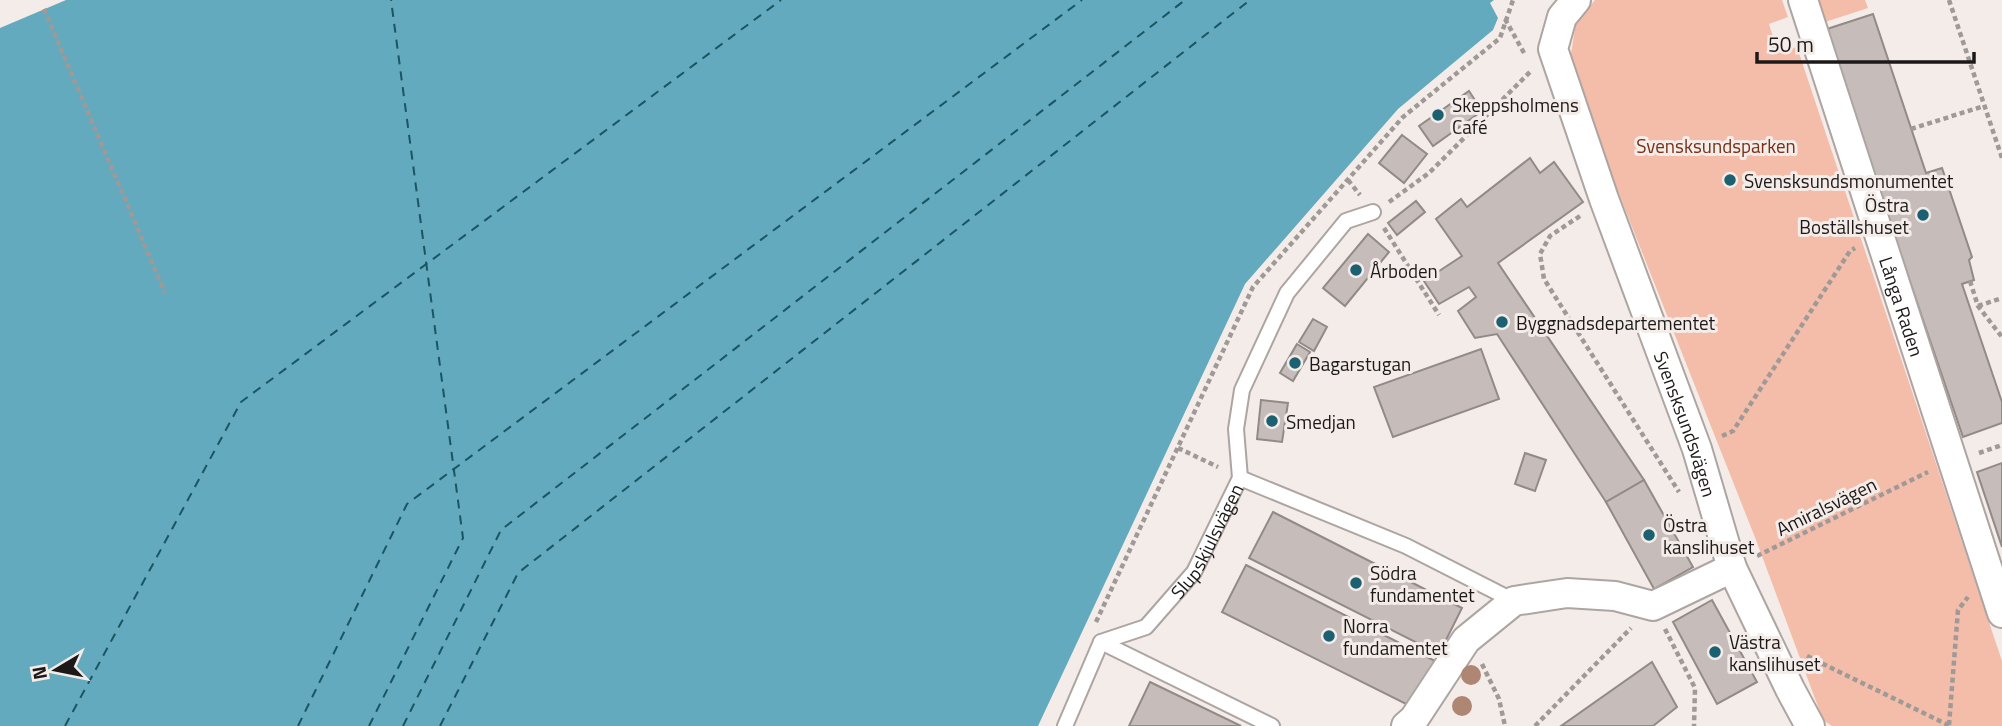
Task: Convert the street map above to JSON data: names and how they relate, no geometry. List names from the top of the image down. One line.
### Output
{"streets":{"street":["Långa Raden","Svensksundsvägen"],"lane":["Slupskjulsvägen"],"path":["Amiralsvägen"]},"crossings":[["Svensksundsvägen","Amiralsvägen"]],"parks":["Svensksundsparken"],"places":["Skeppsholmens Café","Svensksundsmonumentet","Östra Boställshuset","Årboden","Byggnadsdepartementet","Bagarstugan","Smedjan","Östra kanslihuset","Södra fundamentet","Norra fundamentet","Västra kanslihuset"],"scale_bar":"50 m","north":"left"}
